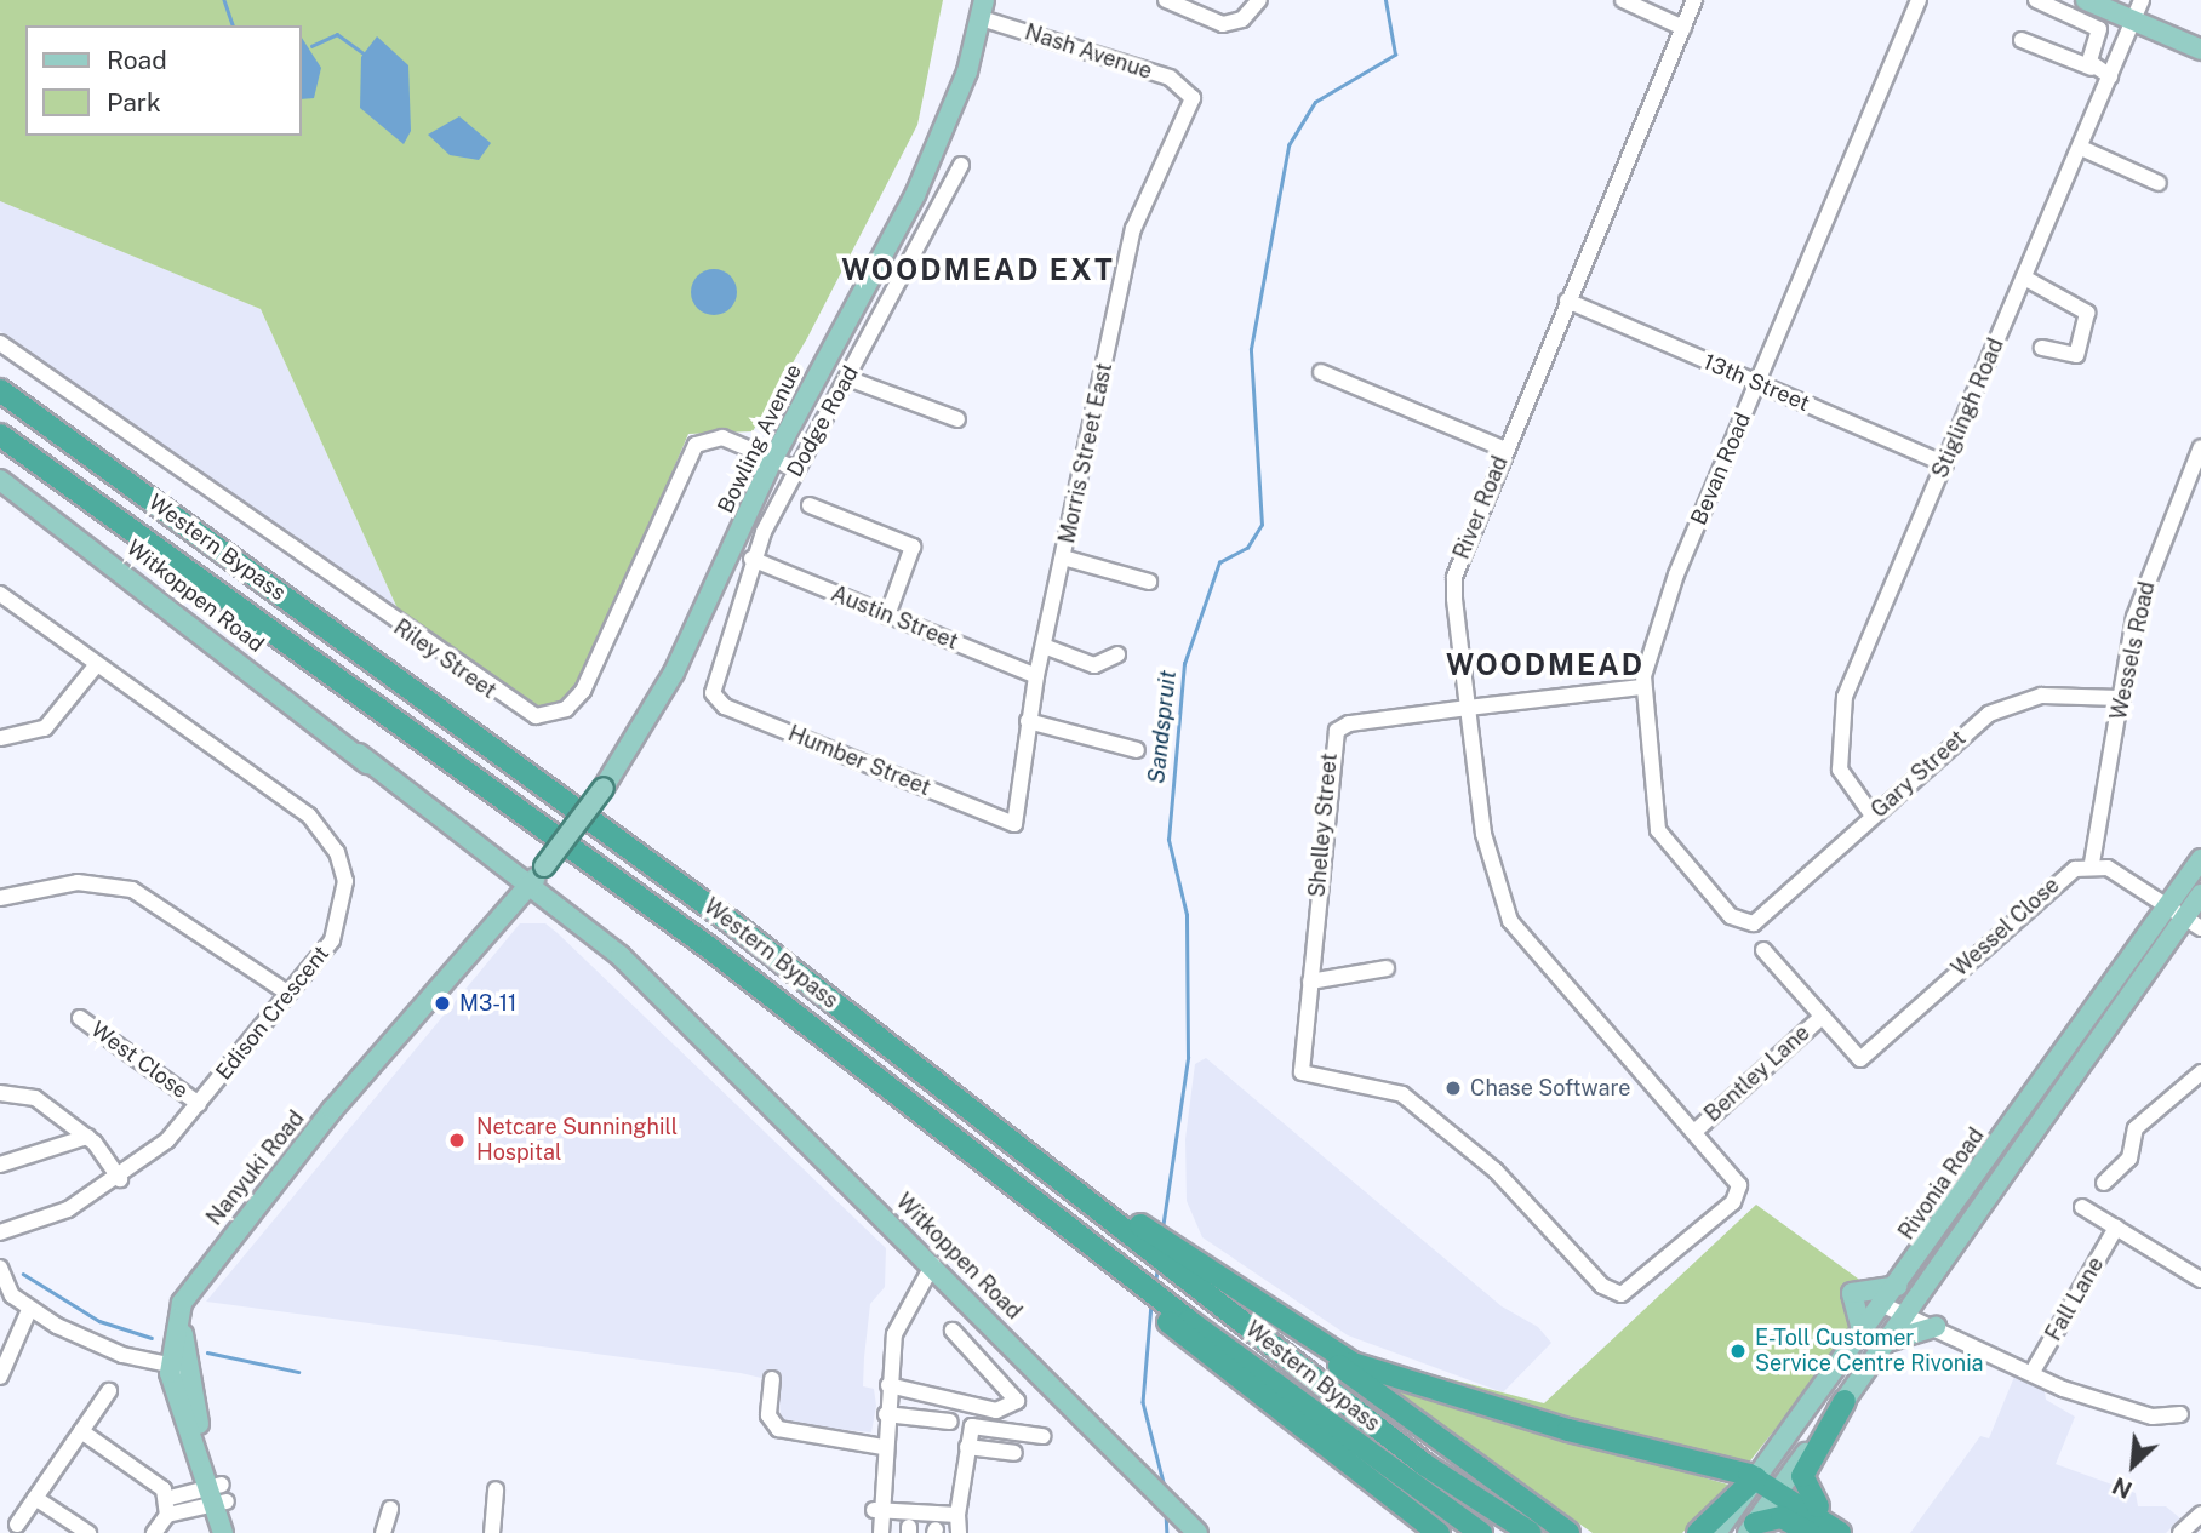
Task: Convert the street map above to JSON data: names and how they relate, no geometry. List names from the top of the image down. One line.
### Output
{"streets":{"highway":["Western Bypass"],"main road":["Bowling Avenue","Witkoppen Road","Nanyuki Road","Rivonia Road"],"street":["Nash Avenue","13th Street","Stiglingh Road","Dodge Road","Morris Street East","Bevan Road","River Road","Austin Street","Wessels Road","Riley Street","Humber Street","Gary Street","Shelley Street","Wessel Close","Edison Crescent","West Close","Bentley Lane","Fall Lane"]},"crossings":[["Nash Avenue","Bowling Avenue"],["Nash Avenue","Morris Street East"],["13th Street","Stiglingh Road"],["13th Street","Bevan Road"],["13th Street","River Road"],["Stiglingh Road","Gary Street"],["Dodge Road","Austin Street"],["Dodge Road","Riley Street"],["Dodge Road","Humber Street"],["Bowling Avenue","Witkoppen Road"],["Bowling Avenue","Riley Street"],["Bowling Avenue","Nanyuki Road"],["Morris Street East","Austin Street"],["Morris Street East","Humber Street"],["Bevan Road","Gary Street"],["Bevan Road","Shelley Street"],["River Road","Shelley Street"],["River Road","Bentley Lane"],["Witkoppen Road","Nanyuki Road"],["Wessels Road","Gary Street"],["Wessels Road","Wessel Close"],["Shelley Street","Bentley Lane"],["Wessel Close","Bentley Lane"],["Edison Crescent","West Close"]],"districts":["WOODMEAD EXT","WOODMEAD"],"water":["Sandspruit"],"places":["M3-11","Chase Software","Netcare Sunninghill Hospital","E-Toll Customer Service Centre Rivonia"],"legend":["Road","Park"],"north":"bottom left"}
